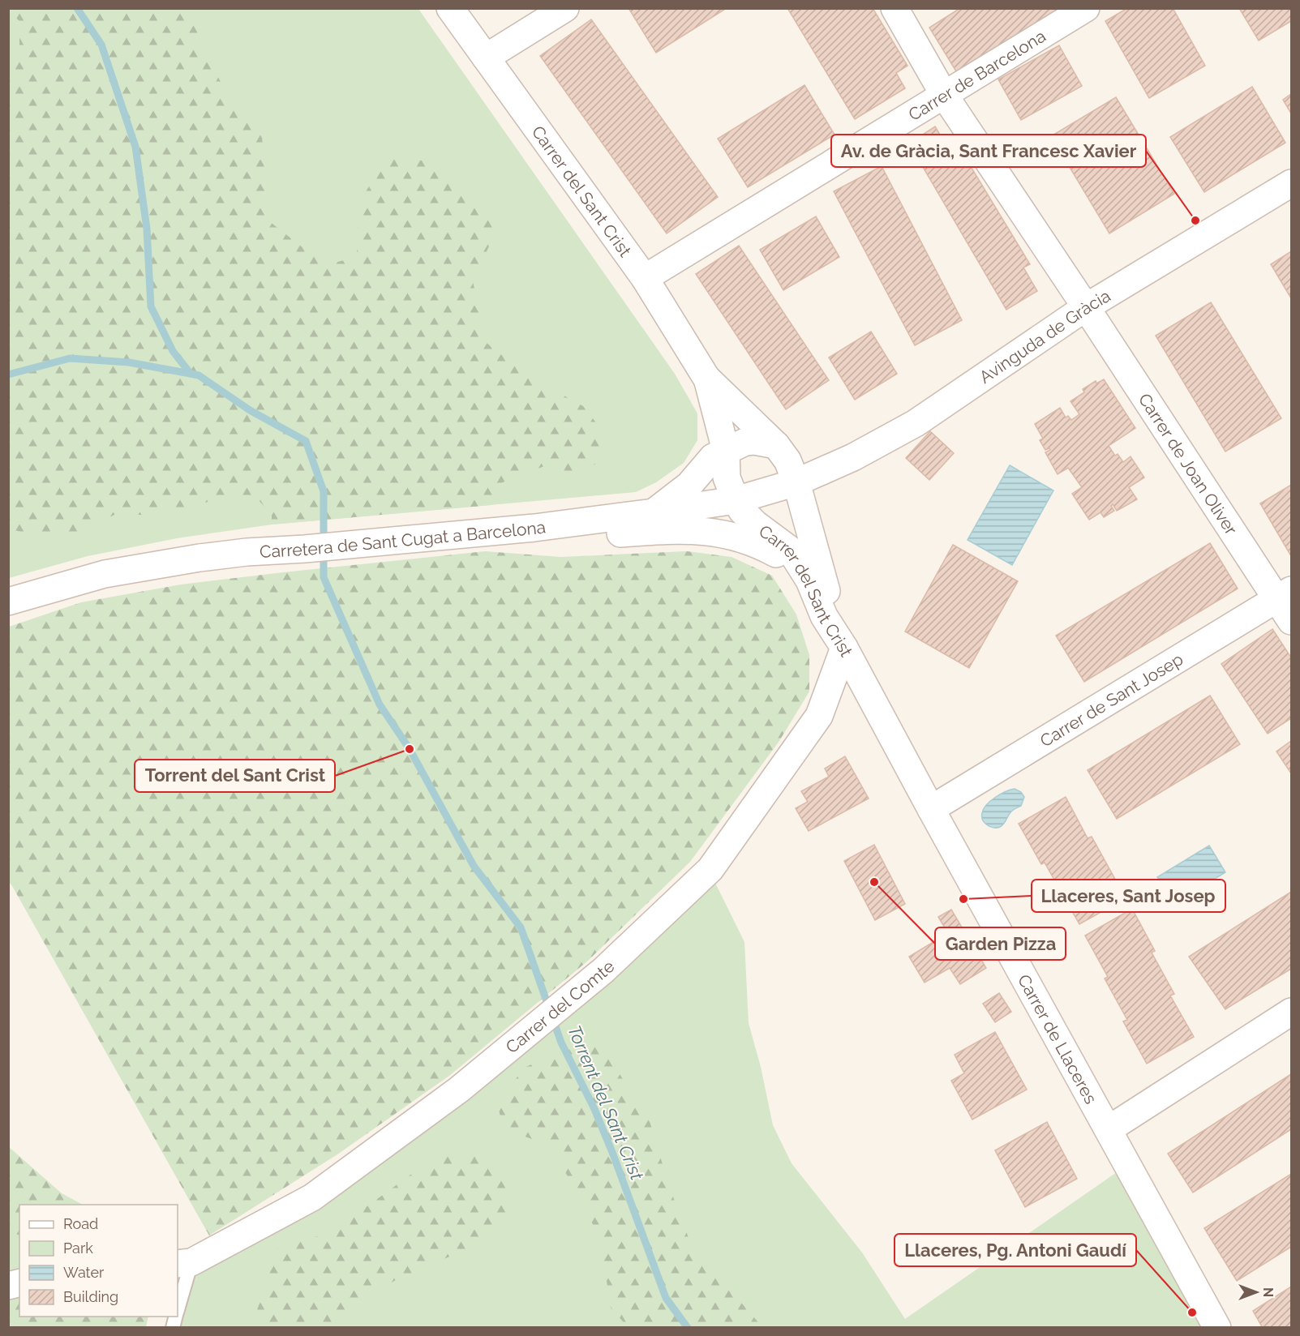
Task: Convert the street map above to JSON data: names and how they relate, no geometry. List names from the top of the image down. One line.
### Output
{"streets":{"street":["Carrer de Barcelona","Carrer del Sant Crist","Avinguda de Gràcia","Carrer de Joan Oliver","Carretera de Sant Cugat a Barcelona","Carrer de Sant Josep","Carrer del Comte","Carrer de Llaceres"]},"crossings":[["Carrer de Barcelona","Carrer del Sant Crist"],["Carrer de Barcelona","Carrer de Joan Oliver"],["Carrer del Sant Crist","Avinguda de Gràcia"],["Carrer del Sant Crist","Carretera de Sant Cugat a Barcelona"],["Carrer del Sant Crist","Carrer del Comte"],["Carrer del Sant Crist","Carrer de Llaceres"],["Avinguda de Gràcia","Carrer de Joan Oliver"],["Avinguda de Gràcia","Carretera de Sant Cugat a Barcelona"],["Carrer de Joan Oliver","Carrer de Sant Josep"],["Carrer de Sant Josep","Carrer de Llaceres"],["Carrer del Comte","Carrer de Llaceres"]],"water":["Torrent del Sant Crist"],"places":["Av. de Gràcia, Sant Francesc Xavier","Torrent del Sant Crist","Garden Pizza","Llaceres, Sant Josep","Llaceres, Pg. Antoni Gaudí"],"legend":["Road","Park","Water","Building"],"north":"right"}
